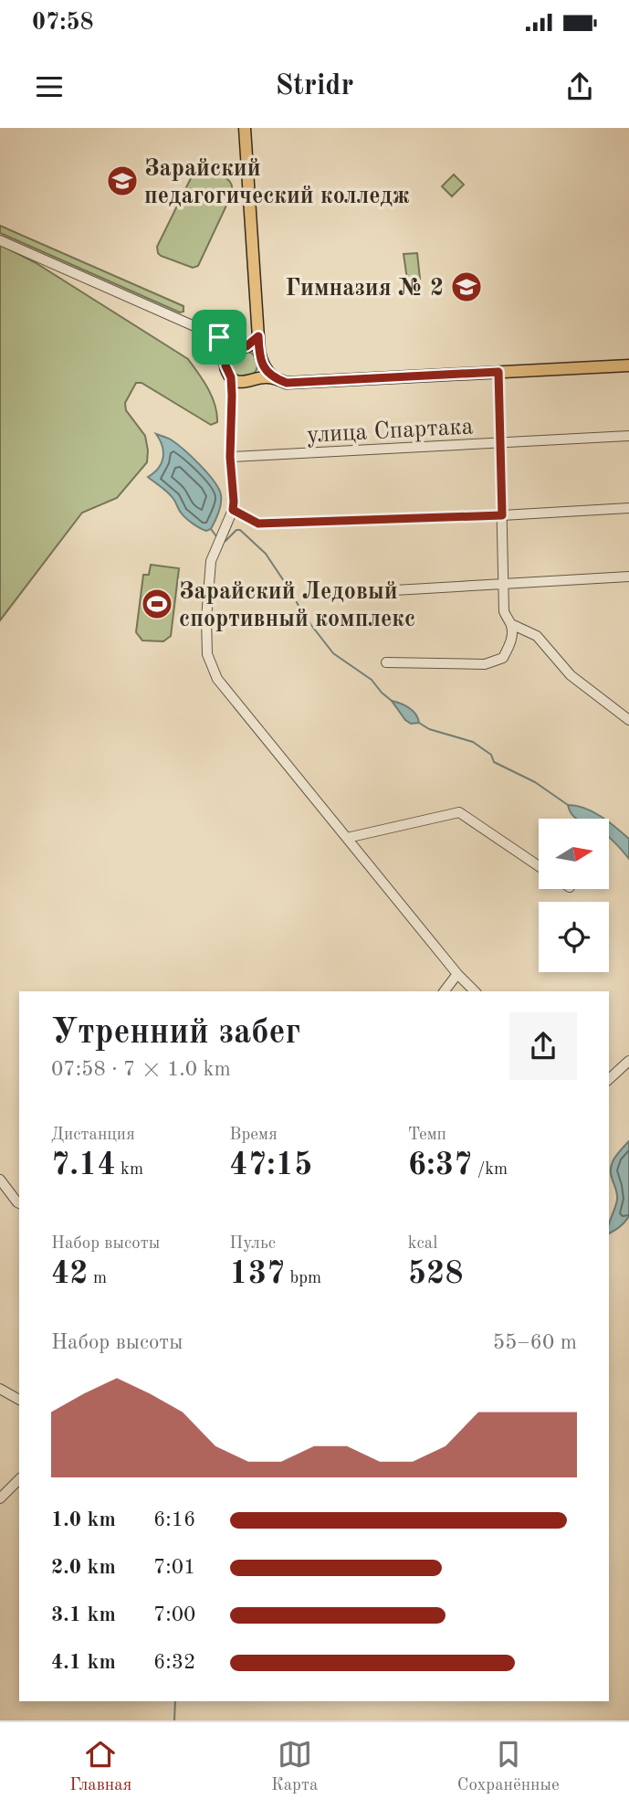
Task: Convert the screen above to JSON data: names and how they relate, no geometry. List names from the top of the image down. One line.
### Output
{"streets":{"street":["улица Спартака"]},"places":{"school or university":["Зарайский педагогический колледж","Гимназия № 2"],"sports":["Зарайский Ледовый спортивный комплекс"]},"north":"right","page":{"status":"07:58","header":"Stridr","heading":["Утренний забег","07:58 · 7 × 1.0 km"],"stats":[["Дистанция","7.14 km"],["Время","47:15"],["Темп","6:37 /km"],["Набор высоты","42 m"],["Пульс","137 bpm"],["kcal","528"]],"chart":["Набор высоты","55–60 m"],"list":[{"name":"1.0 km","note":"6:16"},{"name":"2.0 km","note":"7:01"},{"name":"3.1 km","note":"7:00"},{"name":"4.1 km","note":"6:32"}],"tabs":["Главная","Карта","Сохранённые"]}}
